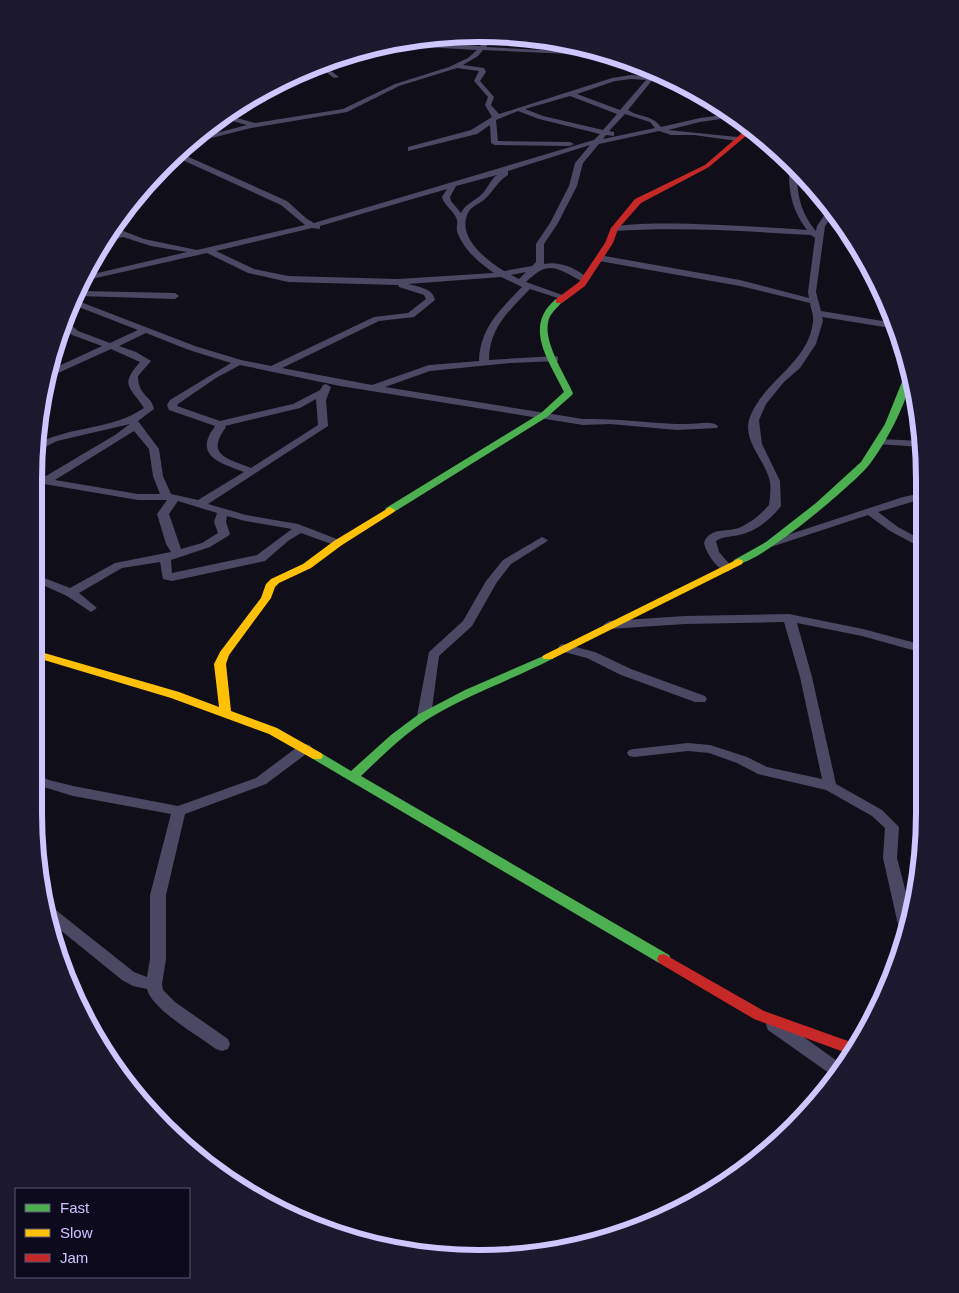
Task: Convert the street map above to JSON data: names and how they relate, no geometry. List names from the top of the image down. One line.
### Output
{"legend":["Fast","Slow","Jam"]}
